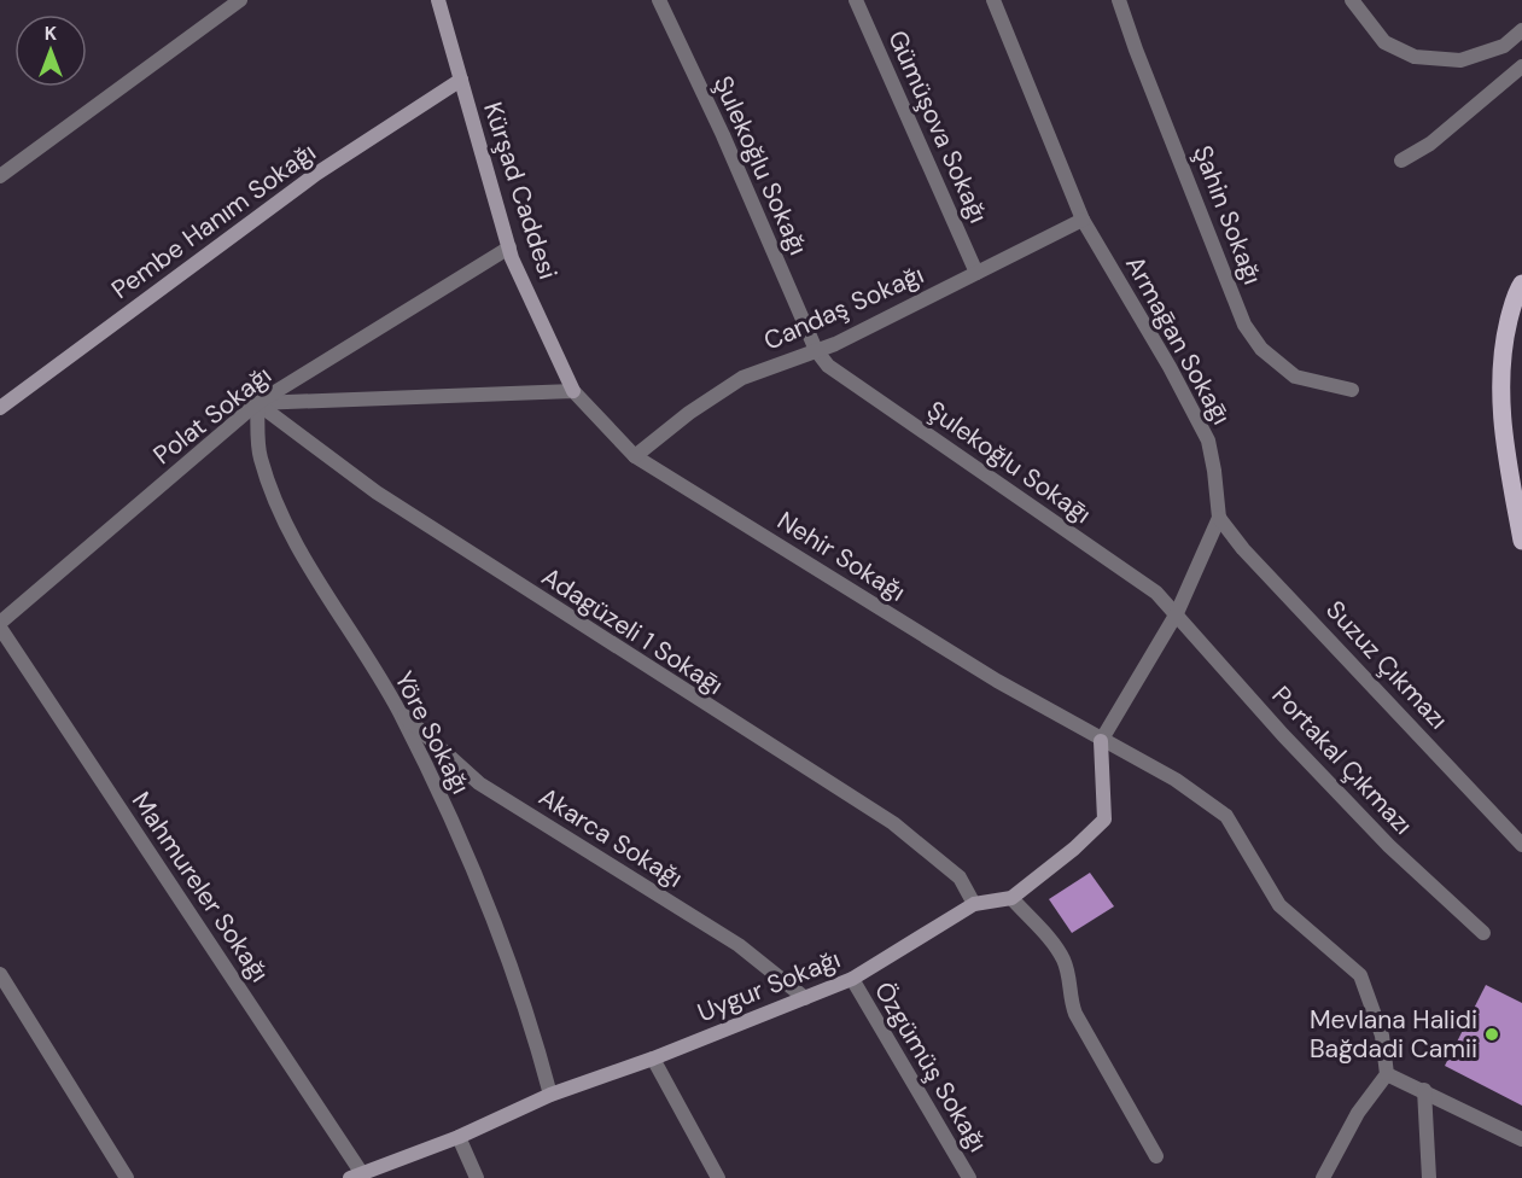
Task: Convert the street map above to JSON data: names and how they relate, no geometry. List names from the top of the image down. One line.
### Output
{"streets":{"street":["Gümüşova Sokağı","Şulekoğlu Sokağı","Kürşad Caddesi","Şahin Sokağı","Pembe Hanım Sokağı","Candaş Sokağı","Armaḡan Sokaḡı","Polat Sokağı","Şulekoğlu Sokaḡı","Nehir Sokağı","Adagüzeli 1 Sokaḡı","Suzuz Çıkmazı","Yöre Sokağı","Portakal Çıkmazı","Akarca Sokağı","Mahmureler Sokağı","Uygur Sokağı","Özgümüş Sokağı"]},"crossings":[["Gümüşova Sokağı","Candaş Sokağı"],["Şulekoğlu Sokağı","Candaş Sokağı"],["Şulekoğlu Sokağı","Şulekoğlu Sokaḡı"],["Kürşad Caddesi","Pembe Hanım Sokağı"],["Kürşad Caddesi","Polat Sokağı"],["Kürşad Caddesi","Nehir Sokağı"],["Candaş Sokağı","Armaḡan Sokaḡı"],["Candaş Sokağı","Şulekoğlu Sokaḡı"],["Candaş Sokağı","Nehir Sokağı"],["Armaḡan Sokaḡı","Suzuz Çıkmazı"],["Polat Sokağı","Adagüzeli 1 Sokaḡı"],["Polat Sokağı","Yöre Sokağı"],["Polat Sokağı","Mahmureler Sokağı"],["Şulekoğlu Sokaḡı","Portakal Çıkmazı"],["Nehir Sokağı","Uygur Sokağı"],["Adagüzeli 1 Sokaḡı","Yöre Sokağı"],["Adagüzeli 1 Sokaḡı","Uygur Sokağı"],["Yöre Sokağı","Akarca Sokağı"],["Yöre Sokağı","Uygur Sokağı"],["Akarca Sokağı","Uygur Sokağı"],["Mahmureler Sokağı","Uygur Sokağı"],["Uygur Sokağı","Özgümüş Sokağı"]],"places":["Mevlana Halidi Bağdadi Camii"],"north":"top"}
